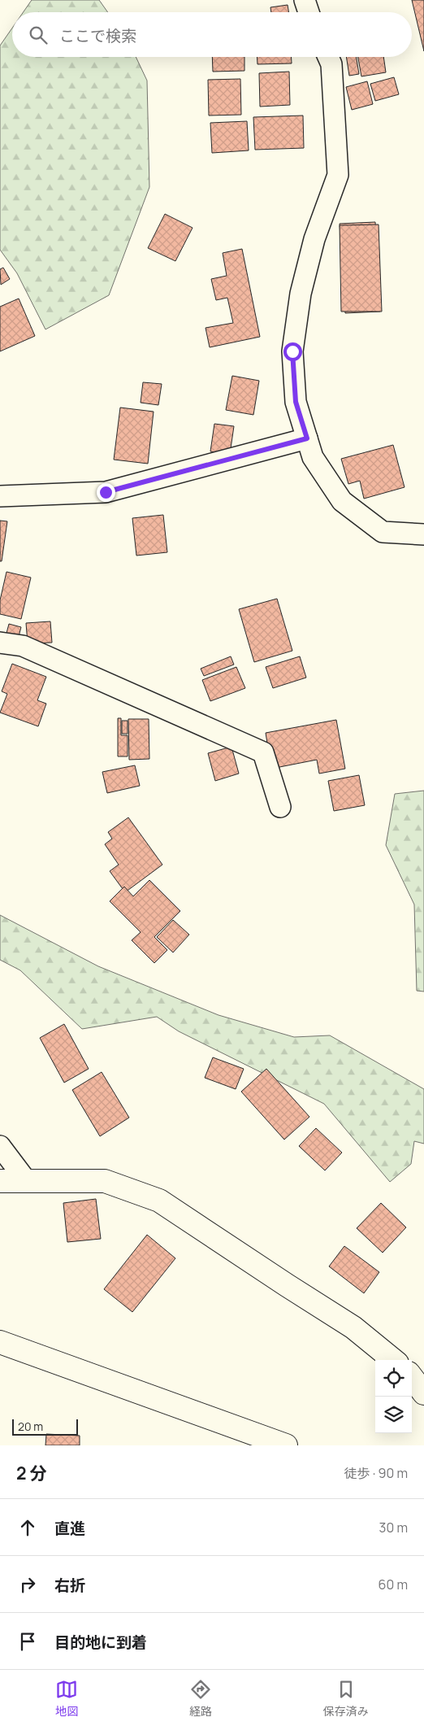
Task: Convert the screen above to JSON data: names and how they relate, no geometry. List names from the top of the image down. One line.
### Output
{"scale_bar":"20 m","page":{"search":"ここで検索","scale":"20 m","heading":["2 分","徒歩 · 90 m"],"list":[["直進","30 m"],["右折","60 m"],"目的地に到着"],"nav":["地図","経路","保存済み"]}}
